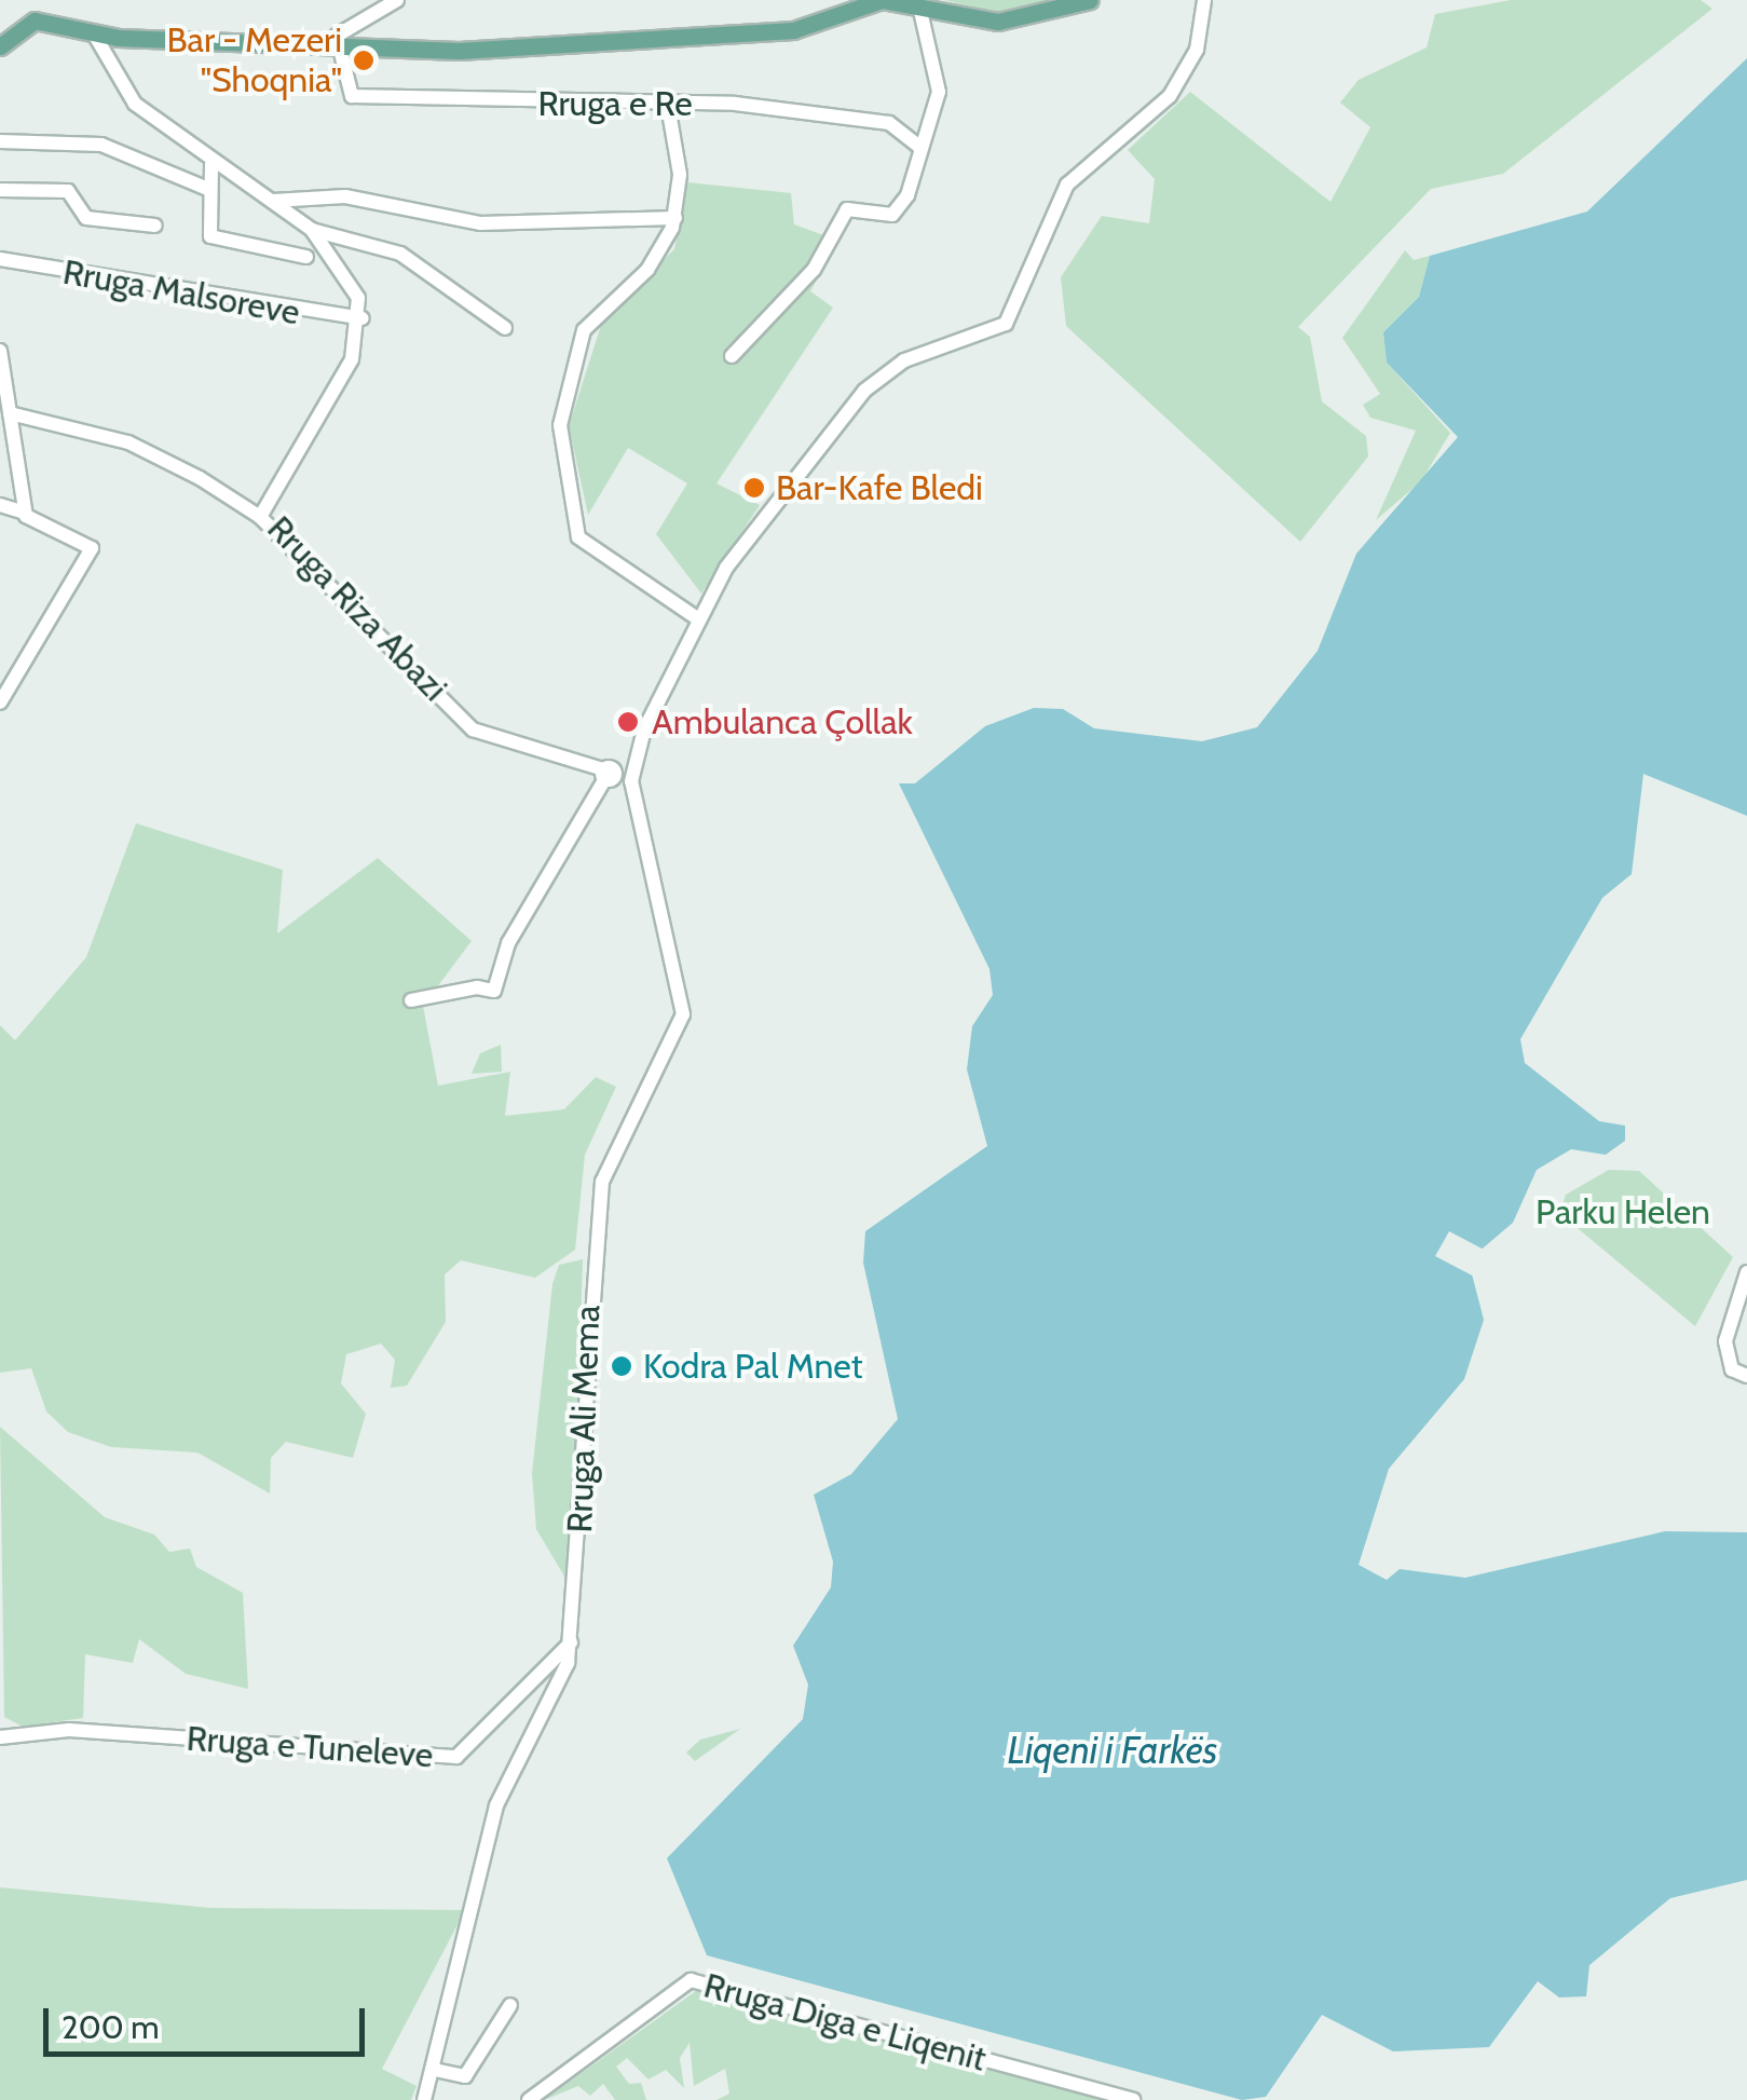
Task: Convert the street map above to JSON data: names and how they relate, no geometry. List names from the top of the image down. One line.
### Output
{"streets":{"street":["Rruga e Re","Rruga Malsoreve","Rruga Riza Abazi","Rruga Ali Mema","Rruga e Tuneleve","Rruga Diga e Liqenit"]},"crossings":[["Rruga Malsoreve","Rruga Riza Abazi"],["Rruga Riza Abazi","Rruga Ali Mema"],["Rruga Ali Mema","Rruga e Tuneleve"]],"water":["Liqeni i Farkës"],"parks":["Parku Helen"],"places":["Bar - Mezeri \"Shoqnia\"","Bar-Kafe Bledi","Ambulanca Çollak","Kodra Pal Mnet"],"scale_bar":"200 m"}
